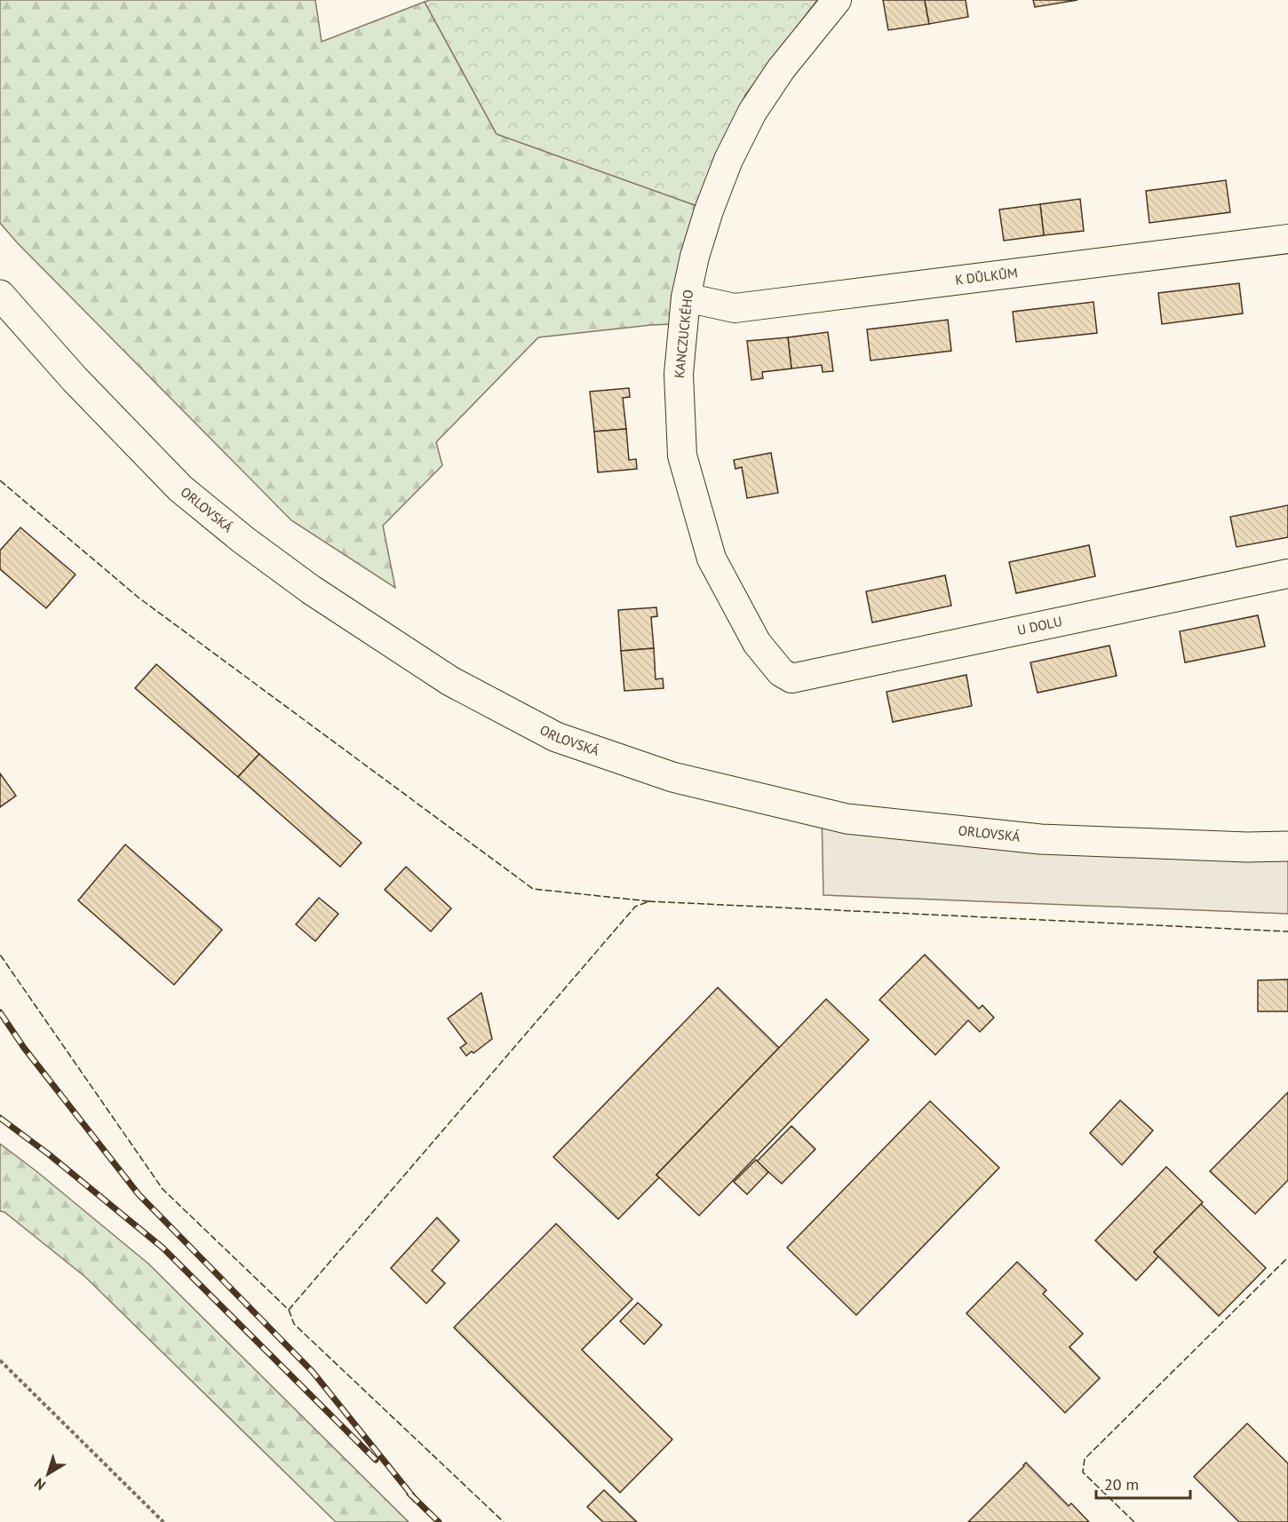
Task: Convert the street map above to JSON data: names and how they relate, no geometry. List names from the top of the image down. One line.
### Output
{"streets":{"main road":["ORLOVSKÁ"],"street":["K DŮLKŮM","KANCZUCKÉHO","U DOLU"]},"crossings":[["K DŮLKŮM","KANCZUCKÉHO"],["KANCZUCKÉHO","U DOLU"]],"scale_bar":"20 m","north":"bottom left"}
